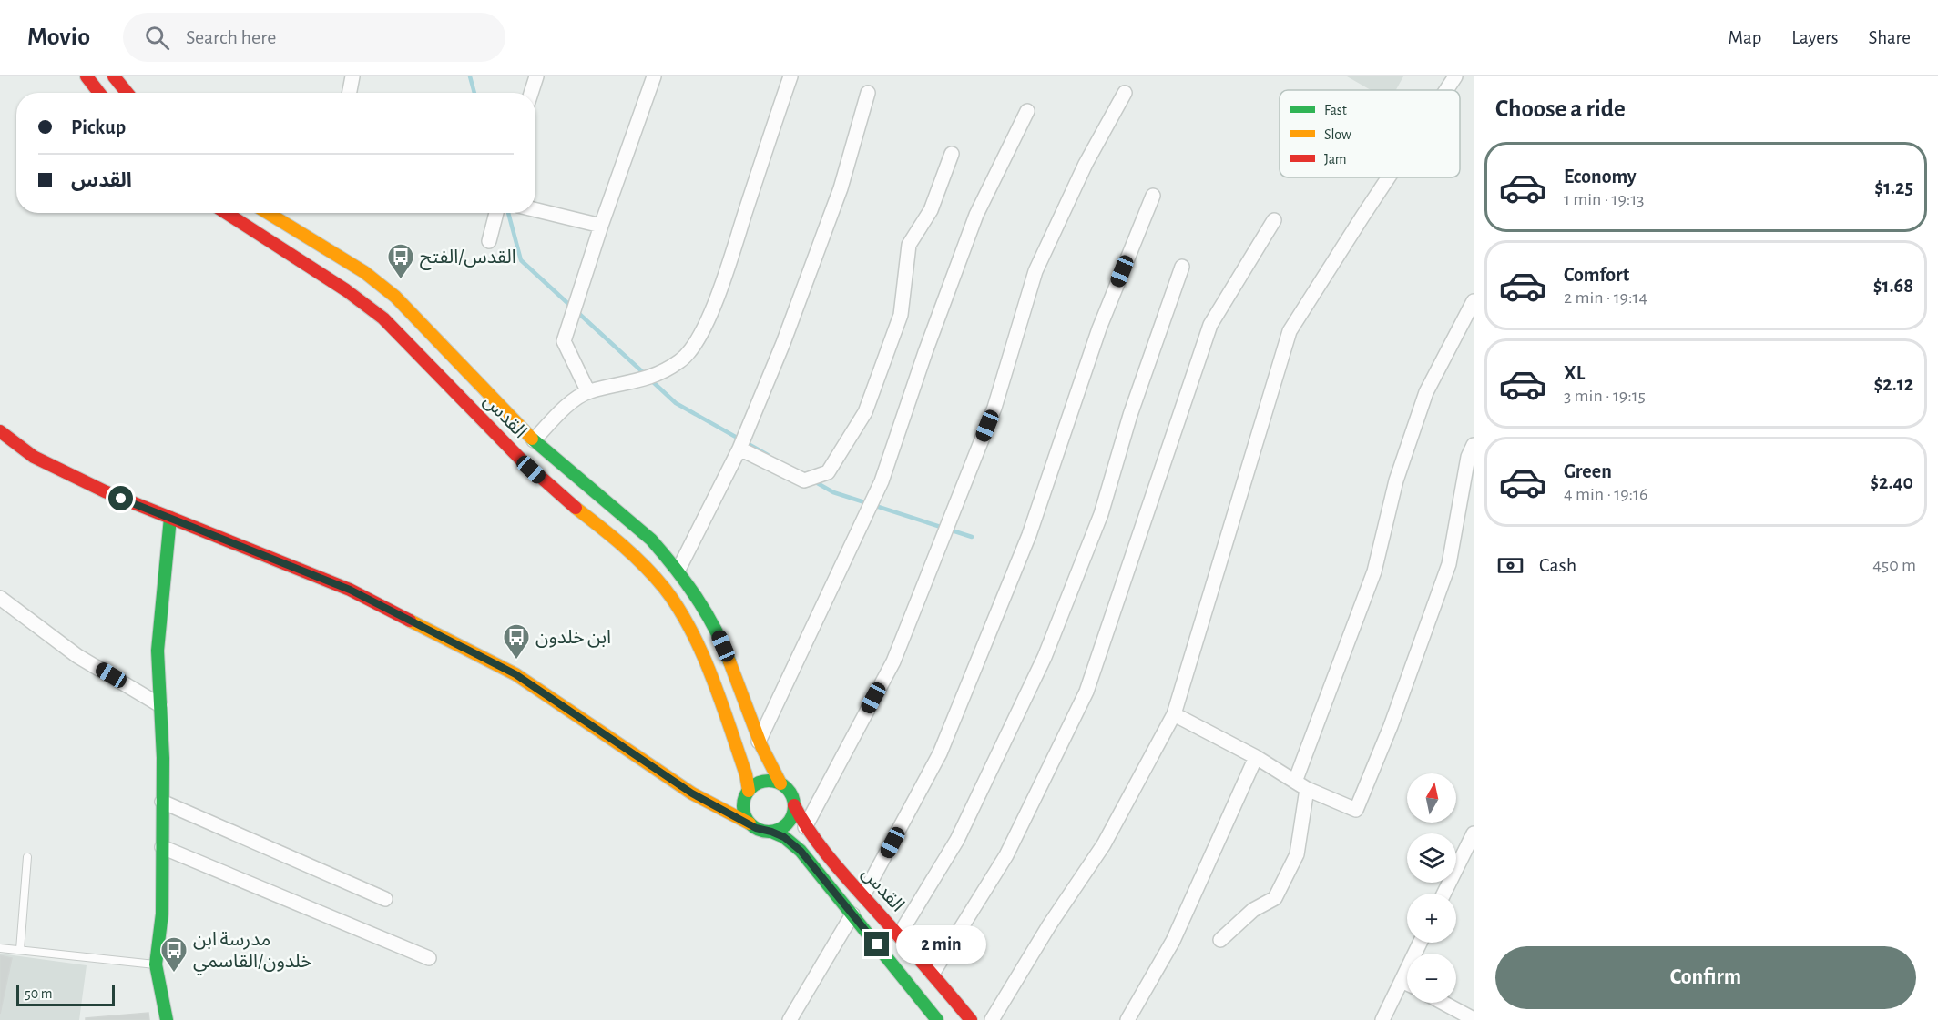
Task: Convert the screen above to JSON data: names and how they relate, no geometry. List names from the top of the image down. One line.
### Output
{"streets":{"main road":["القدس"]},"places":{"bus stop":["القدس/الفتح","ابن خلدون","مدرسة ابن خلدون/القاسمي"]},"legend":["Fast","Slow","Jam"],"scale_bar":"50 m","north":"top","page":{"header":"Movio","search":"Search here","nav":["Map","Layers","Share"],"heading":"Choose a ride","banner":["Pickup","القدس"],"list":[{"name":"Economy","note":"1 min · 19:13","value":"$1.25"},{"name":"Comfort","note":"2 min · 19:14","value":"$1.68"},{"name":"XL","note":"3 min · 19:15","value":"$2.12"},{"name":"Green","note":"4 min · 19:16","value":"$2.40"}],"pay":["Cash","450 m"],"map_buttons":["+","−"],"bubble":"2 min","buttons":"Confirm","scale":"50 m"}}
